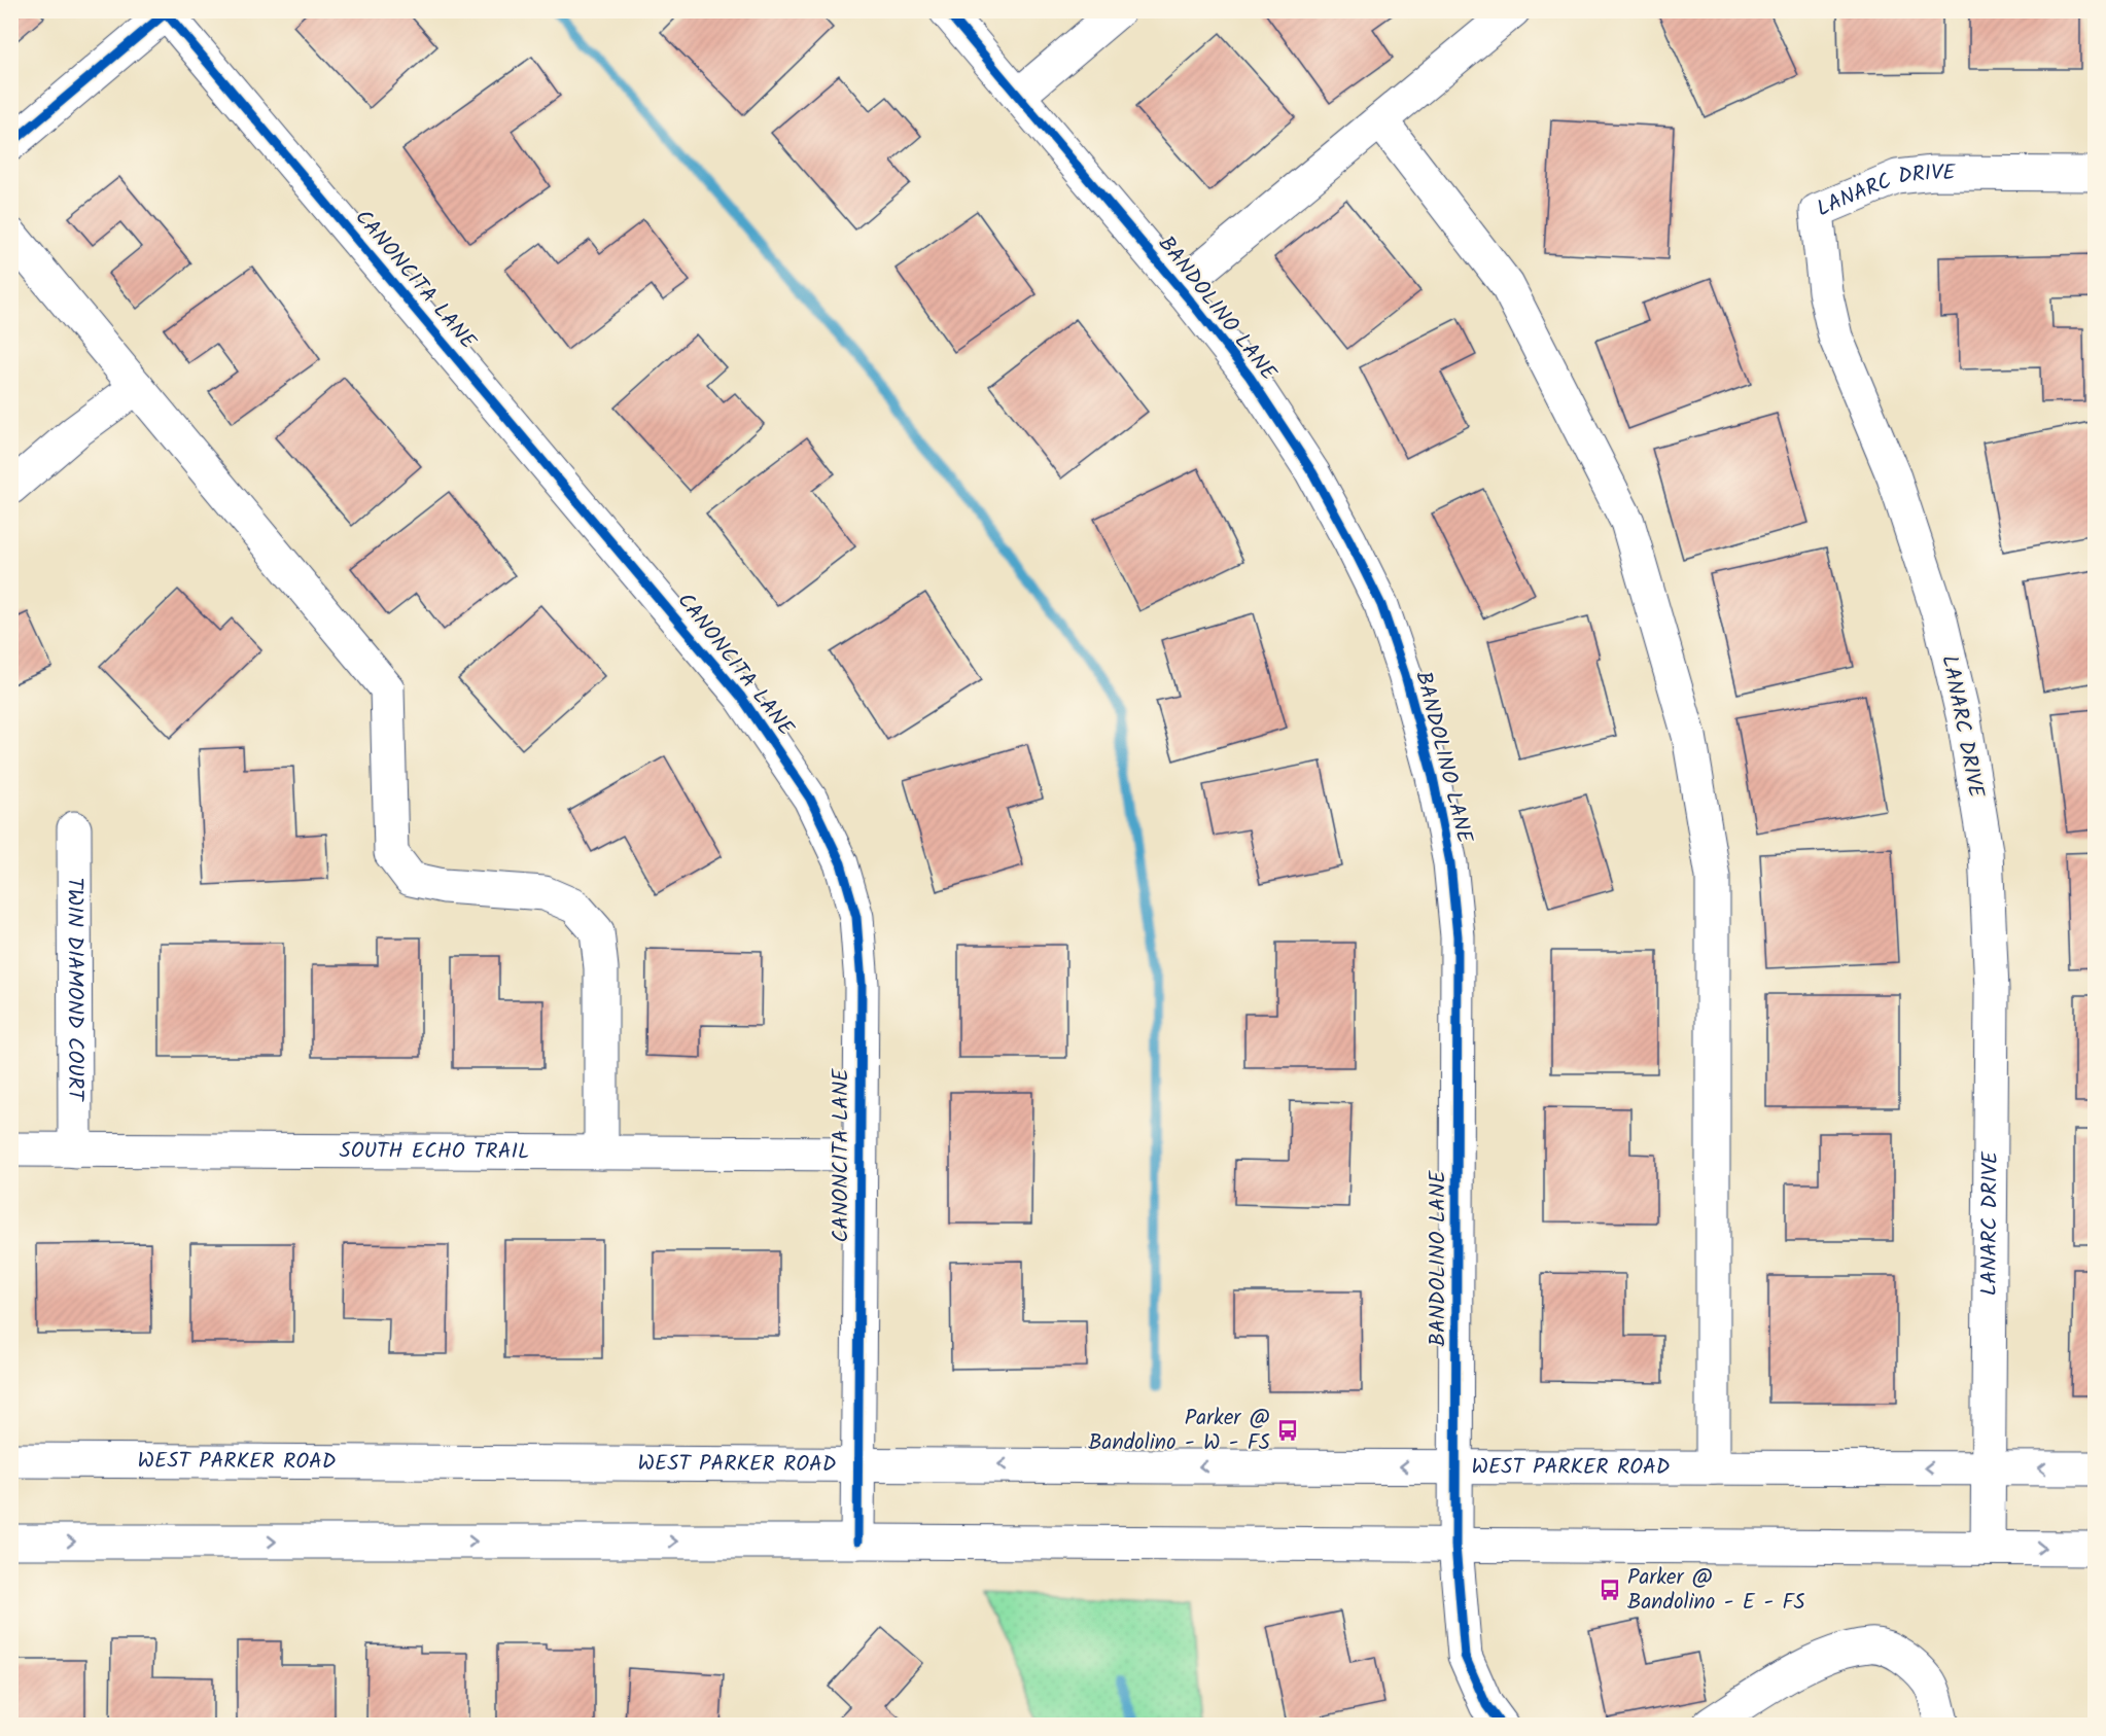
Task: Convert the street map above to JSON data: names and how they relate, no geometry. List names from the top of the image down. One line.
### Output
{"streets":{"street":["LANARC DRIVE","CANONCITA LANE","BANDOLINO LANE","TWIN DIAMOND COURT","SOUTH ECHO TRAIL","WEST PARKER ROAD"]},"crossings":[["LANARC DRIVE","WEST PARKER ROAD"],["CANONCITA LANE","SOUTH ECHO TRAIL"],["CANONCITA LANE","WEST PARKER ROAD"],["BANDOLINO LANE","WEST PARKER ROAD"],["TWIN DIAMOND COURT","SOUTH ECHO TRAIL"]],"places":{"bus stop":["Parker @ Bandolino - W - FS","Parker @ Bandolino - E - FS"]}}
